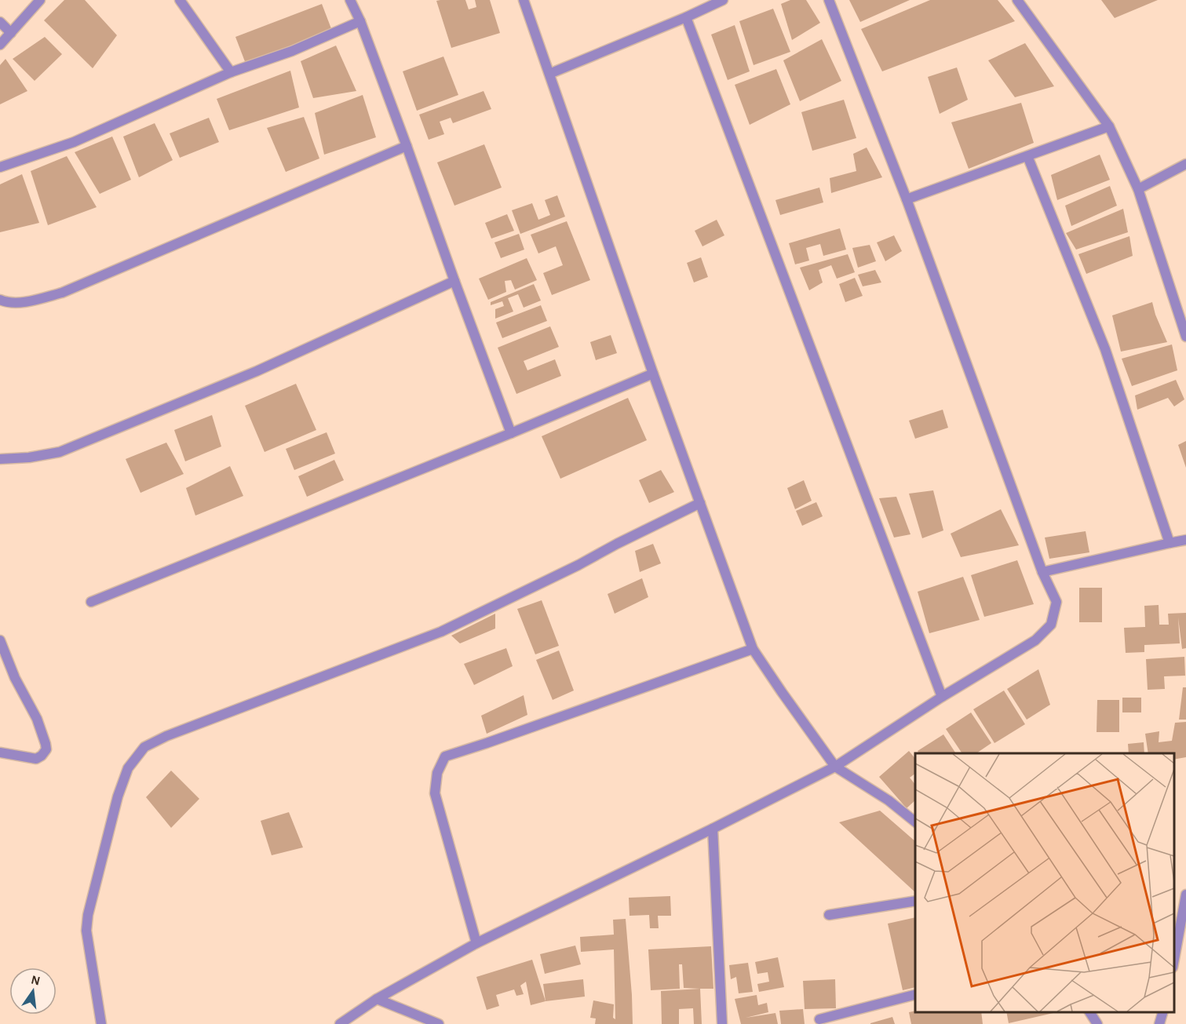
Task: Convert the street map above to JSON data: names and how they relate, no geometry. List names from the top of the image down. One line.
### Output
{"north":"top"}
